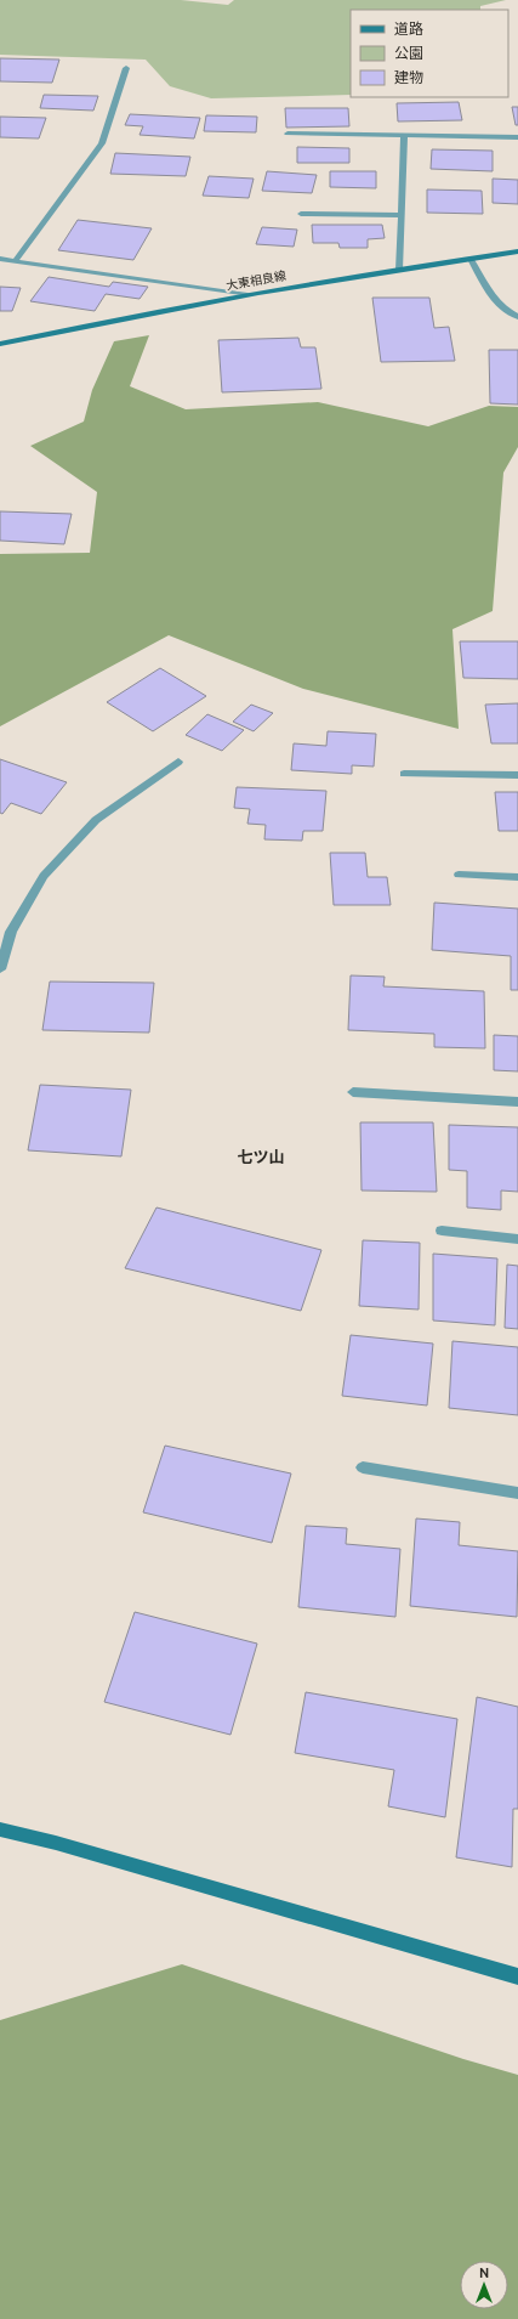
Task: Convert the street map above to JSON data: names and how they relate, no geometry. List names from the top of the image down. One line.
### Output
{"streets":{"main road":["大東相良線"]},"districts":["七ツ山"],"legend":["道路","公園","建物"],"north":"top"}
